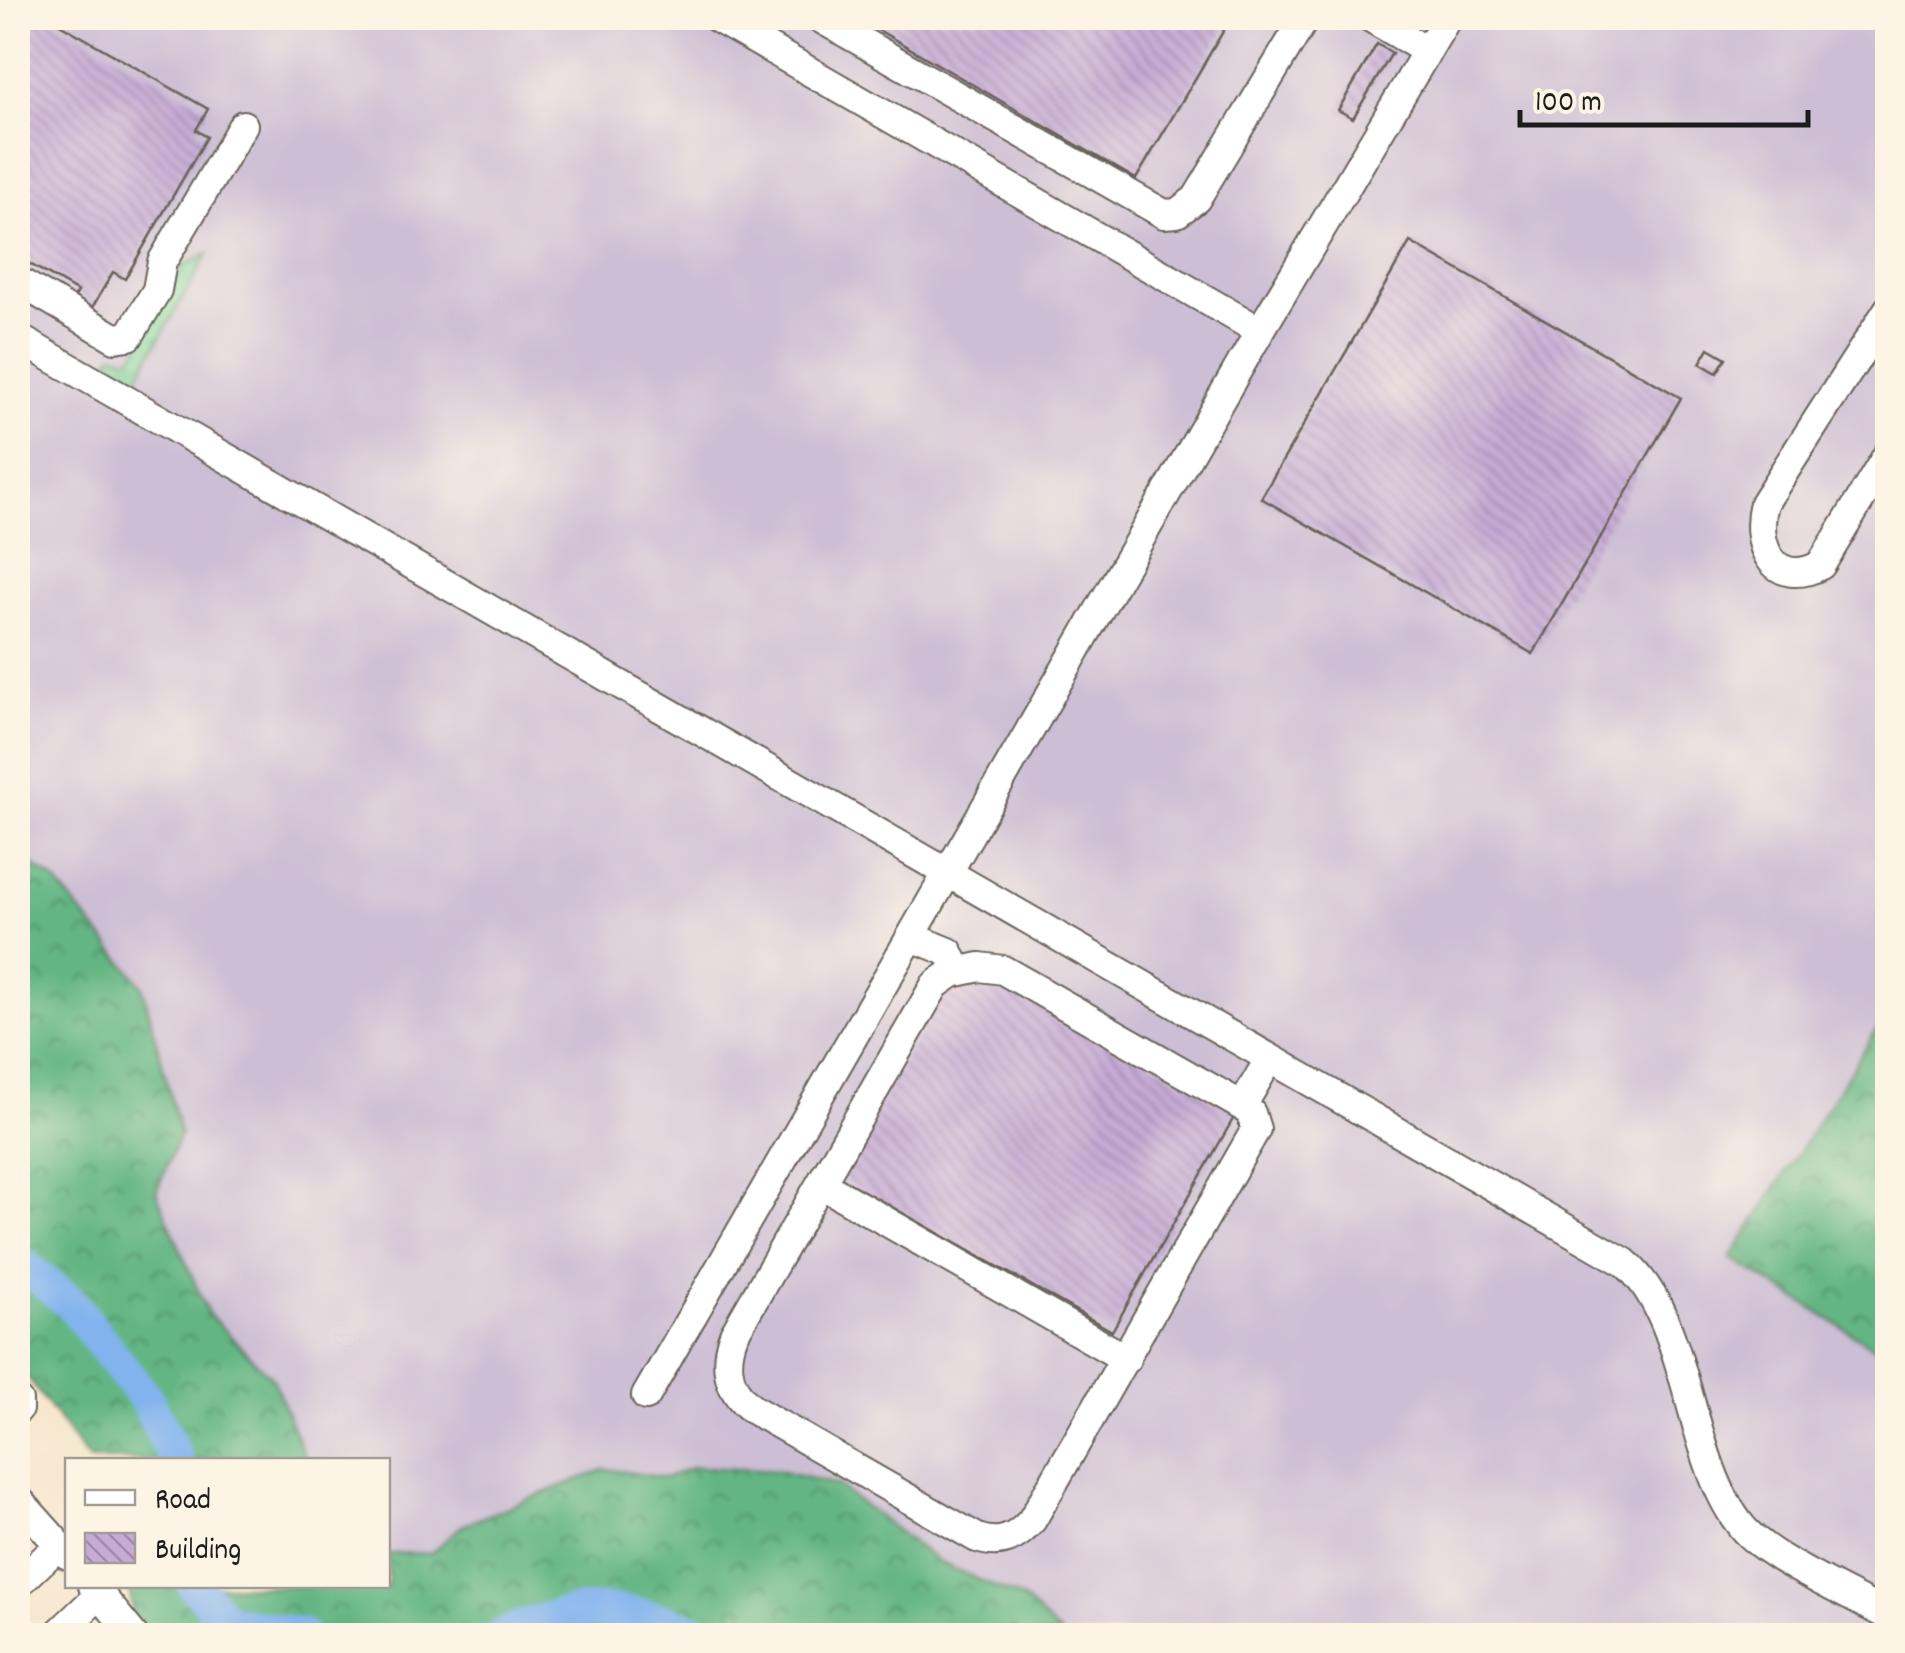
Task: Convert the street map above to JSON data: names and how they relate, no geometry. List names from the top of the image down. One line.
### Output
{"legend":["Road","Building"],"scale_bar":"100 m"}
